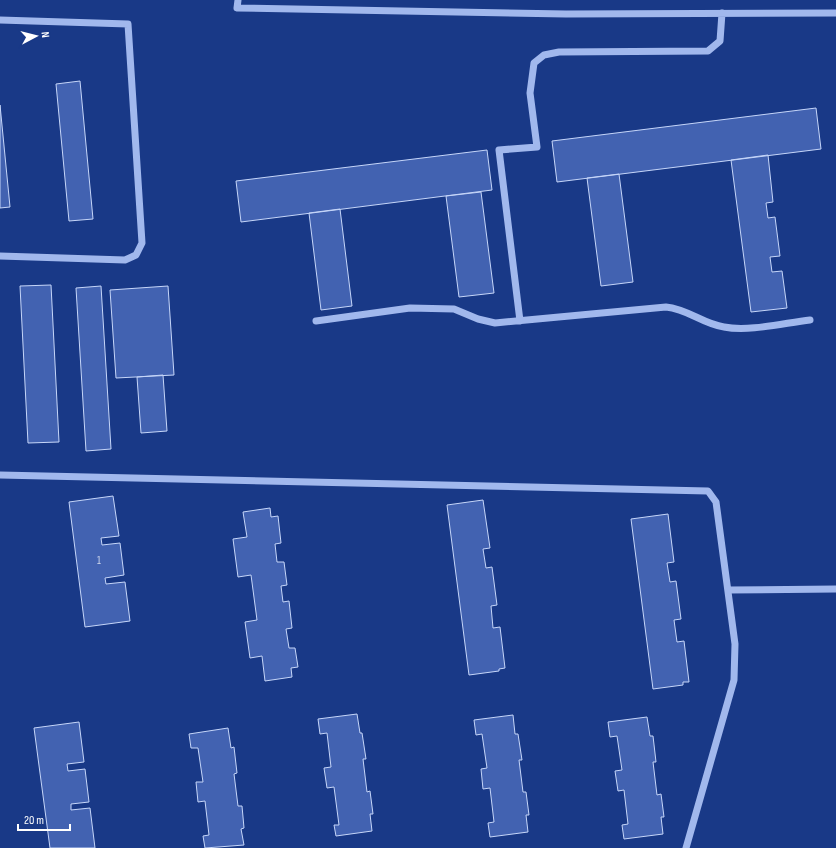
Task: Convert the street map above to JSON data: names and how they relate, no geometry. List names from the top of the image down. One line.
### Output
{"house_numbers":["1"],"scale_bar":"20 m","north":"right"}
